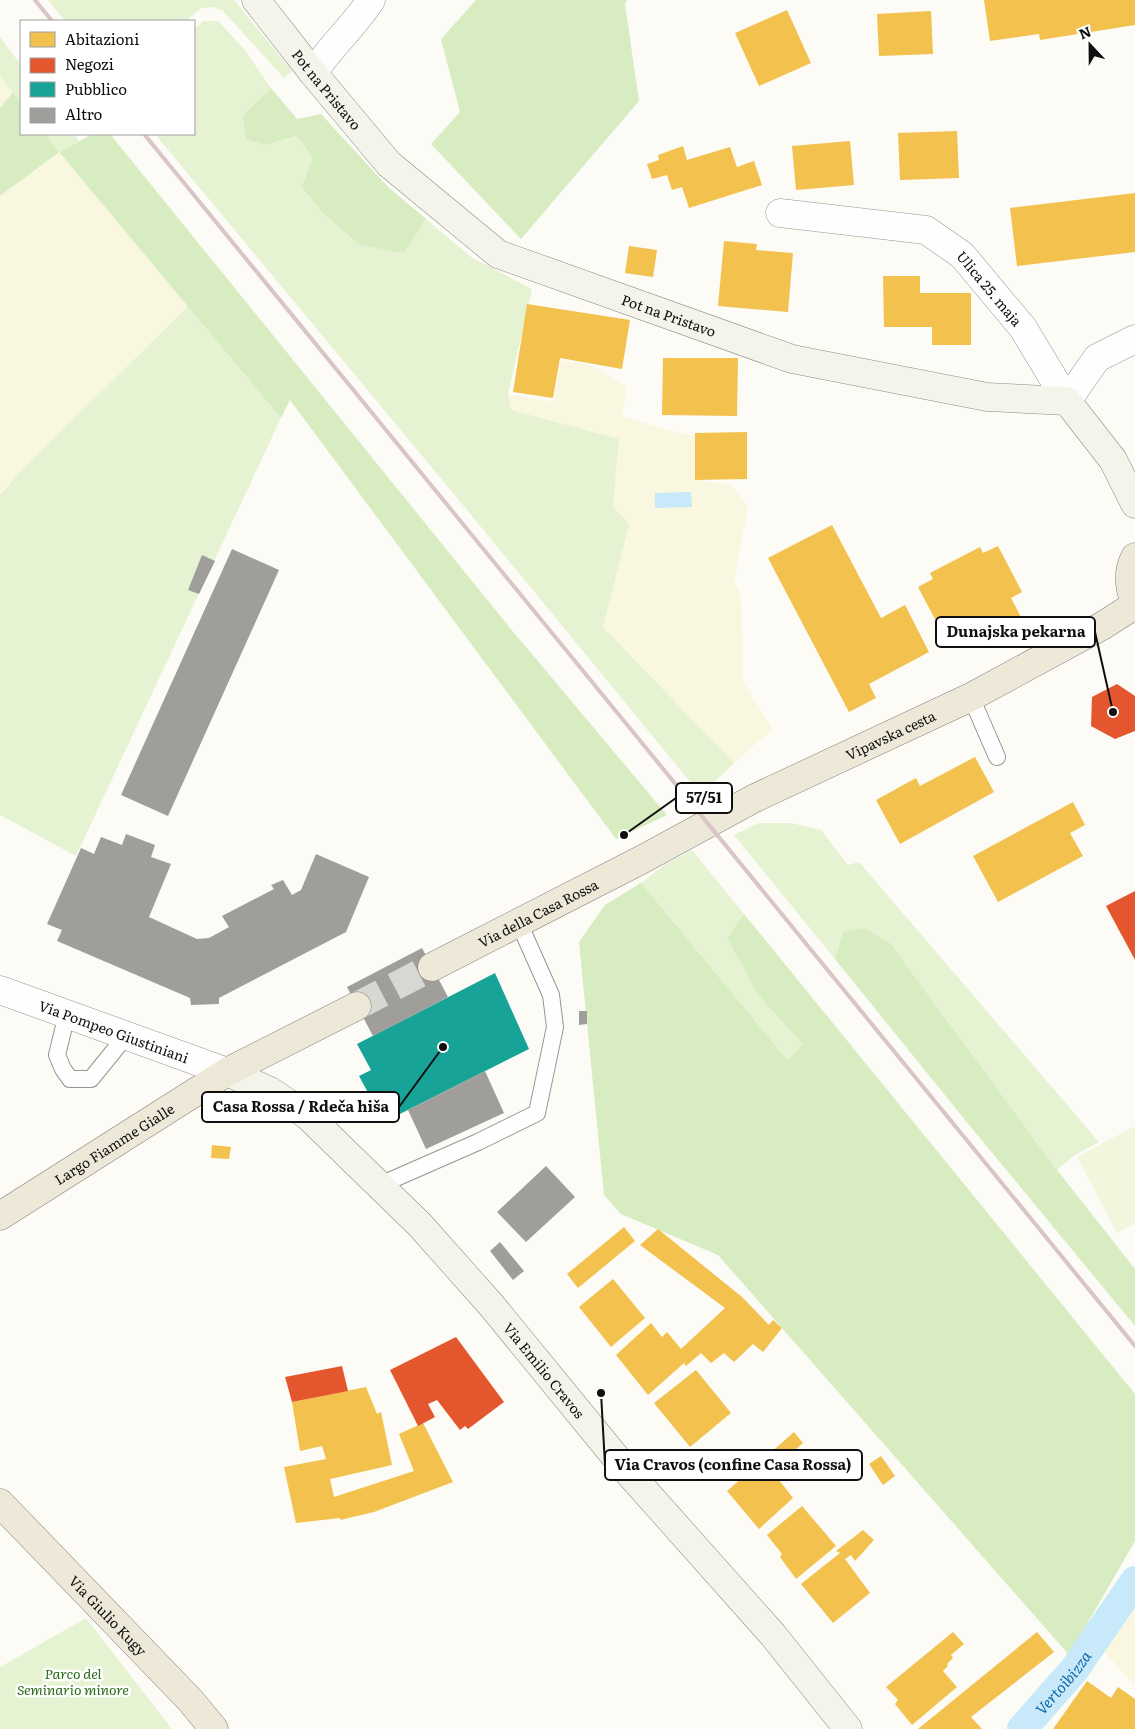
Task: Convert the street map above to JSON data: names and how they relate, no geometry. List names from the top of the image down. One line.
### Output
{"streets":{"main road":["Vipavska cesta","Via della Casa Rossa","Largo Fiamme Gialle","Via Giulio Kugy"],"street":["Pot na Pristavo","Ulica 25. maja","Via Pompeo Giustiniani","Via Emilio Cravos"]},"crossings":[["Pot na Pristavo","Ulica 25. maja"],["Vipavska cesta","Via della Casa Rossa"],["Via Pompeo Giustiniani","Largo Fiamme Gialle"],["Via Pompeo Giustiniani","Via Emilio Cravos"],["Largo Fiamme Gialle","Via Emilio Cravos"]],"water":["Vertoibizza"],"parks":["Parco del Seminario minore"],"places":["Dunajska pekarna","57/51","Casa Rossa / Rdeča hiša","Via Cravos (confine Casa Rossa)"],"legend":["Abitazioni","Negozi","Pubblico","Altro"],"north":"top"}
